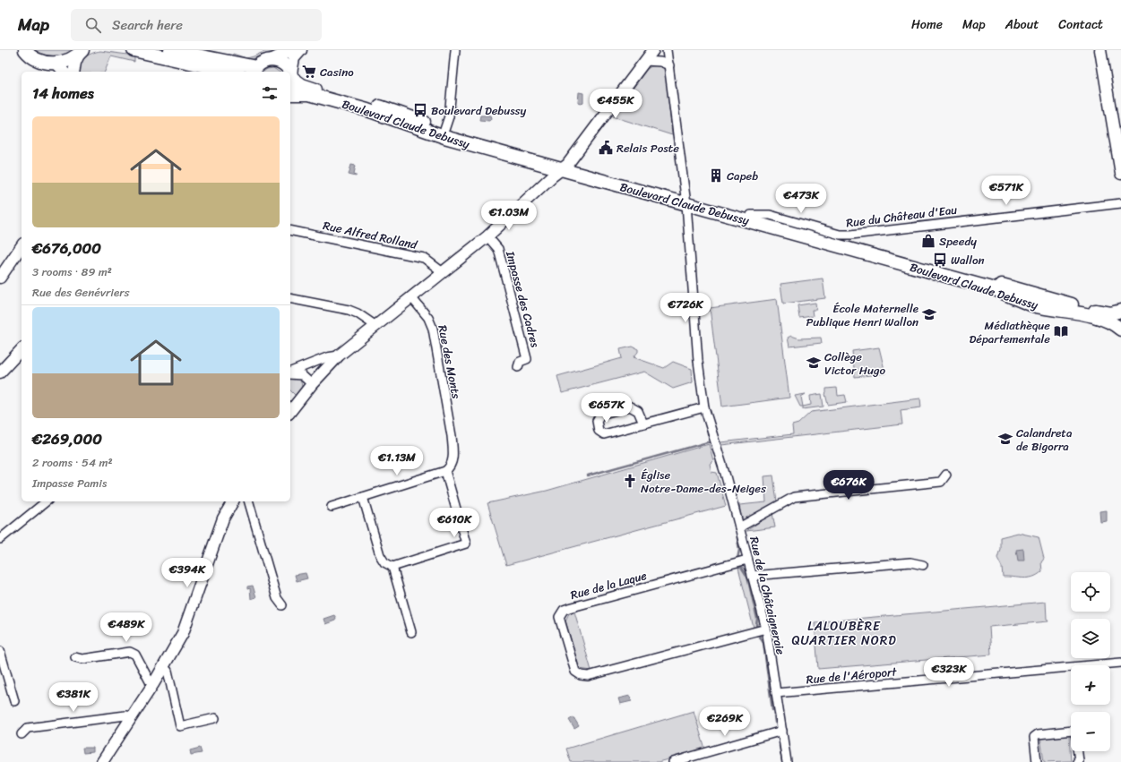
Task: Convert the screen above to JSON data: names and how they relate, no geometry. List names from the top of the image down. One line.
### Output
{"streets":{"main road":["Boulevard Claude Debussy"],"street":["Rue du Château d'Eau","Rue Alfred Rolland","Impasse des Cadres","Rue des Monts","Rue de la Laque","Rue de la Châtaigneraie","Rue de l'Aéroport"]},"crossings":[["Boulevard Claude Debussy","Rue du Château d'Eau"],["Boulevard Claude Debussy","Rue de la Châtaigneraie"],["Rue de la Laque","Rue de la Châtaigneraie"],["Rue de la Châtaigneraie","Rue de l'Aéroport"]],"districts":["LALOUBÈRE QUARTIER NORD"],"places":{"supermarket":["Casino"],"bus stop":["Boulevard Debussy","Wallon"],"public building":["Relais Poste"],"building":["Capeb"],"shop":["Speedy"],"school or university":["École Maternelle Publique Henri Wallon","Collège Victor Hugo","Calandreta de Bigorra"],"library":["Médiathèque Départementale"],"church":["Église Notre-Dame-des-Neiges"]},"page":{"header":"Map","search":"Search here","nav":["Home","Map","About","Contact"],"heading":"14 homes","price":["€455K","€571K","€473K","€1.03M","€726K","€657K","€1.13M","€676K","€610K","€394K","€489K","€323K","€381K","€269K"],"list":[{"name":"€676,000","note":"3 rooms · 89 m² · Rue des Genévriers"},{"name":"€269,000","note":"2 rooms · 54 m² · Impasse Pamis"}],"map_buttons":["+","−"]}}
